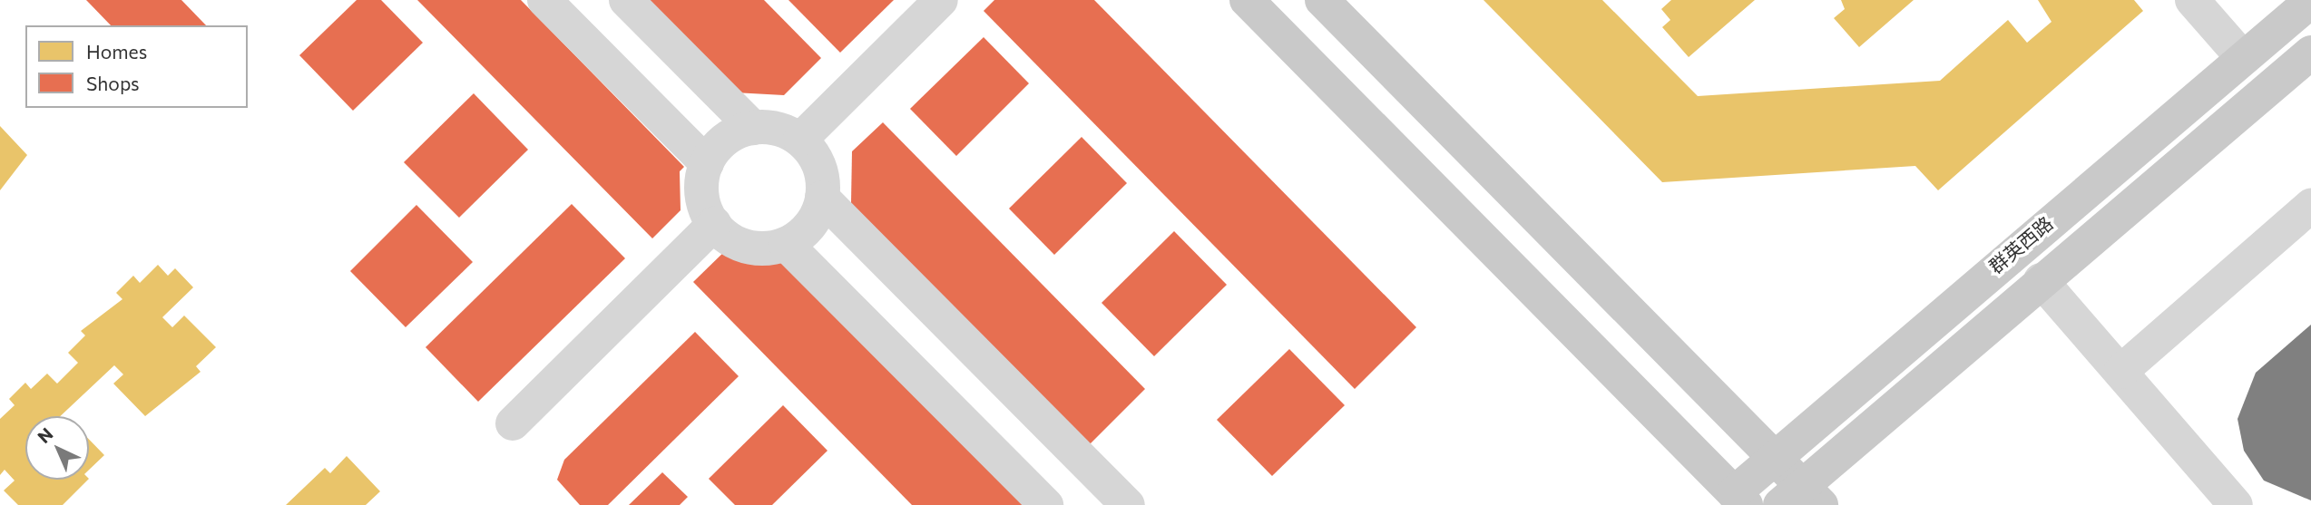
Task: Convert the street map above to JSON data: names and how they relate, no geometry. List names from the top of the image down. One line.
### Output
{"streets":{"main road":["群英西路"]},"legend":["Homes","Shops"],"north":"top left"}
